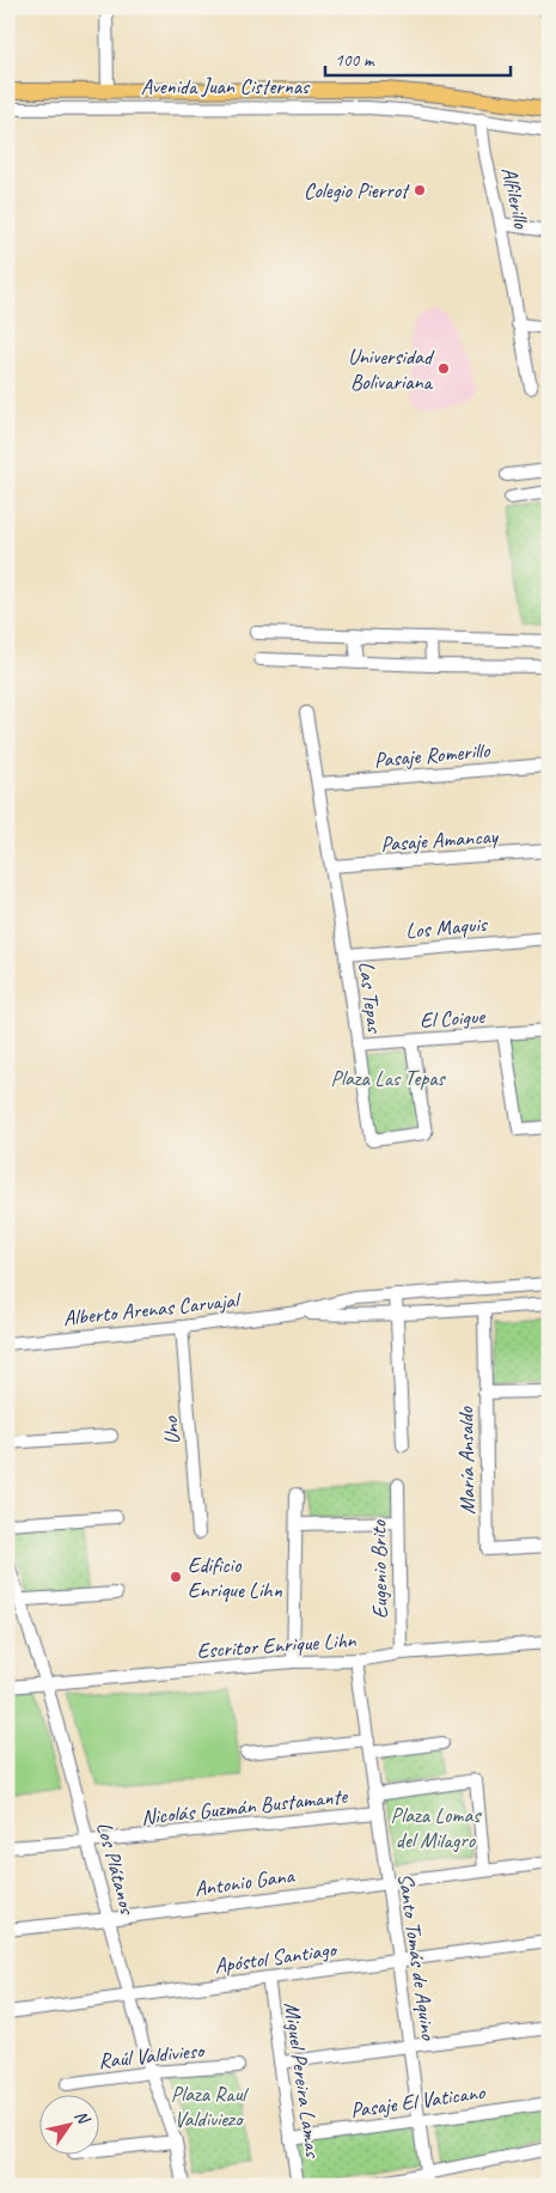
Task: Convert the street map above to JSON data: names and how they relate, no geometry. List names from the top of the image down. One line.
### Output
{"streets":{"main road":["Avenida Juan Cisternas"],"street":["Alfilerillo","Pasaje Romerillo","Pasaje Amancay","Los Maquis","Las Tepas","El Coigue","Alberto Arenas Carvajal","Uno","María Ansaldo","Eugenio Brito","Escritor Enrique Lihn","Nicolás Guzmán Bustamante","Los Plátanos","Antonio Gana","Santo Tomás de Aquino","Apóstol Santiago","Raúl Valdivieso","Miguel Pereira Lamas","Pasaje El Vaticano"]},"crossings":[["Avenida Juan Cisternas","Alfilerillo"],["Pasaje Romerillo","Las Tepas"],["Pasaje Amancay","Las Tepas"],["Los Maquis","Las Tepas"],["Las Tepas","El Coigue"],["Alberto Arenas Carvajal","Uno"],["Alberto Arenas Carvajal","María Ansaldo"],["Eugenio Brito","Escritor Enrique Lihn"],["Escritor Enrique Lihn","Los Plátanos"],["Escritor Enrique Lihn","Santo Tomás de Aquino"],["Nicolás Guzmán Bustamante","Los Plátanos"],["Nicolás Guzmán Bustamante","Santo Tomás de Aquino"],["Los Plátanos","Antonio Gana"],["Los Plátanos","Apóstol Santiago"],["Los Plátanos","Raúl Valdivieso"],["Antonio Gana","Santo Tomás de Aquino"],["Santo Tomás de Aquino","Apóstol Santiago"],["Santo Tomás de Aquino","Pasaje El Vaticano"],["Apóstol Santiago","Miguel Pereira Lamas"],["Miguel Pereira Lamas","Pasaje El Vaticano"]],"parks":["Plaza Las Tepas","Plaza Lomas del Milagro","Plaza Raul Valdiviezo"],"places":["Colegio Pierrot","Universidad Bolivariana","Edificio Enrique Lihn"],"scale_bar":"100 m","north":"top right"}
